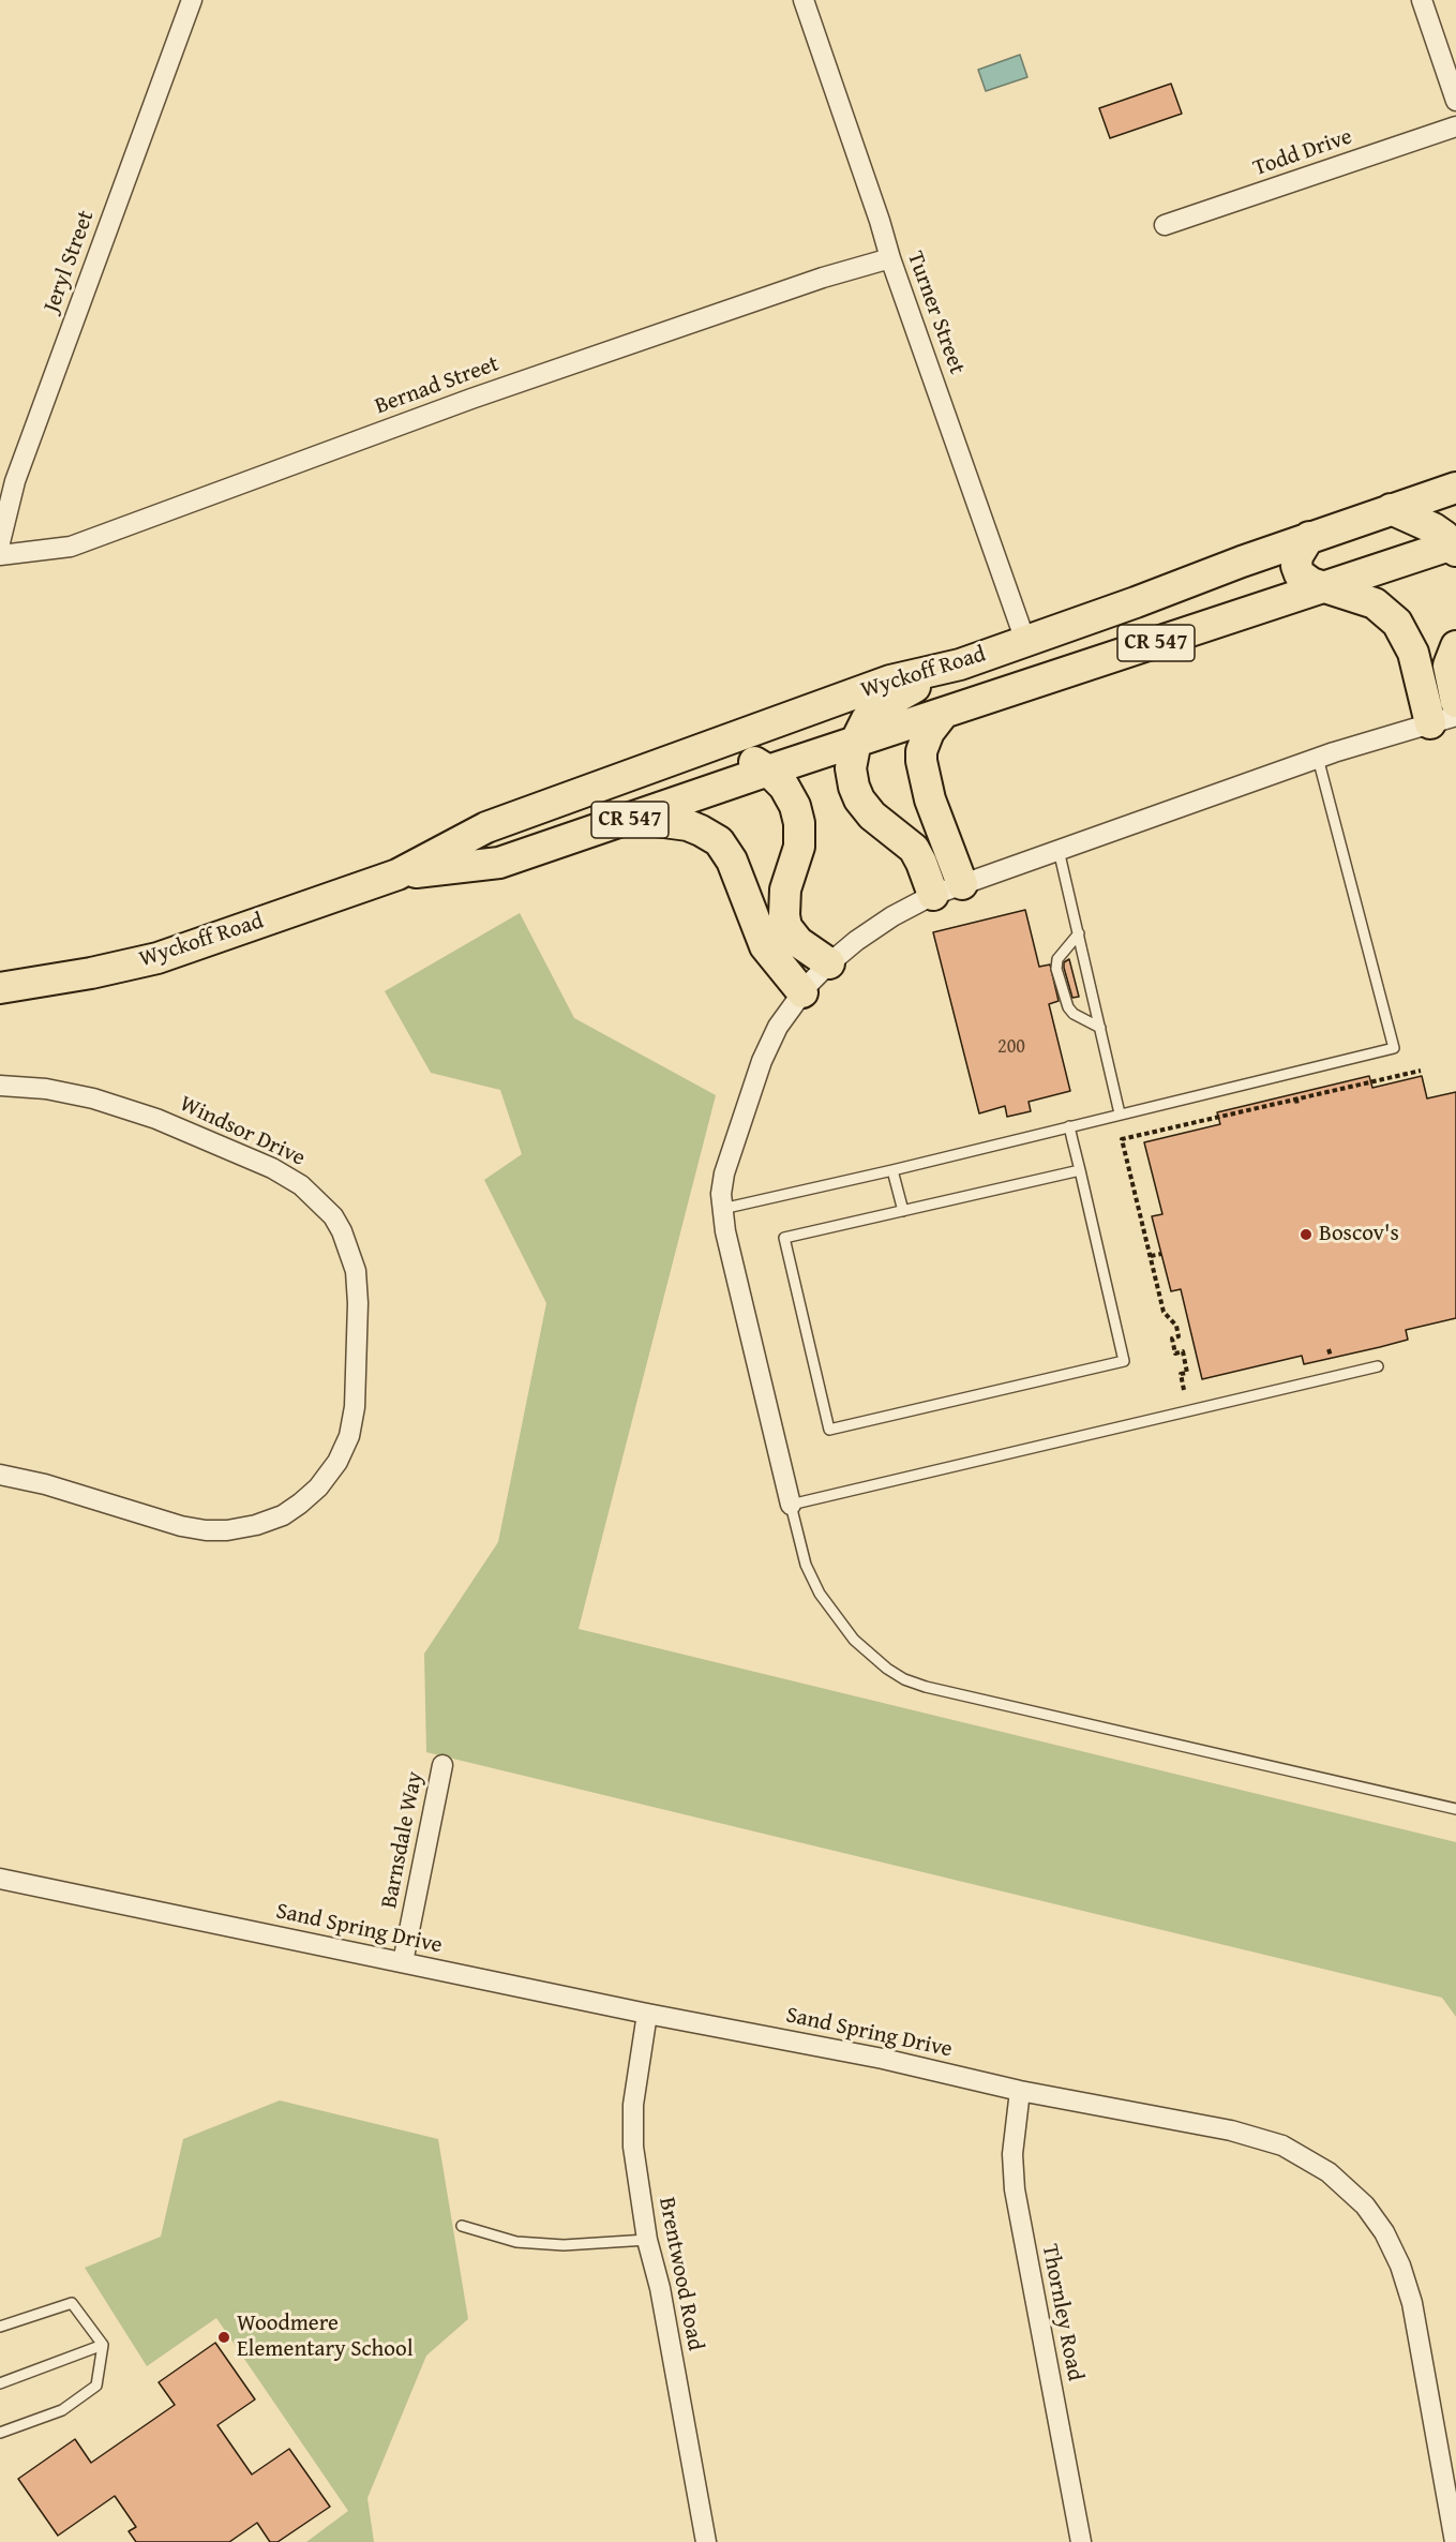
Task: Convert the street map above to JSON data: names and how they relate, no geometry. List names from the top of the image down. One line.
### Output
{"streets":{"main road":["CR 547","Wyckoff Road"],"street":["Todd Drive","Jeryl Street","Turner Street","Bernad Street","Windsor Drive","Barnsdale Way","Sand Spring Drive","Brentwood Road","Thornley Road"]},"crossings":[["Turner Street","Bernad Street"],["Turner Street","Wyckoff Road"],["Barnsdale Way","Sand Spring Drive"],["Sand Spring Drive","Brentwood Road"],["Sand Spring Drive","Thornley Road"]],"places":["Boscov's","Woodmere Elementary School"],"house_numbers":["200"]}
